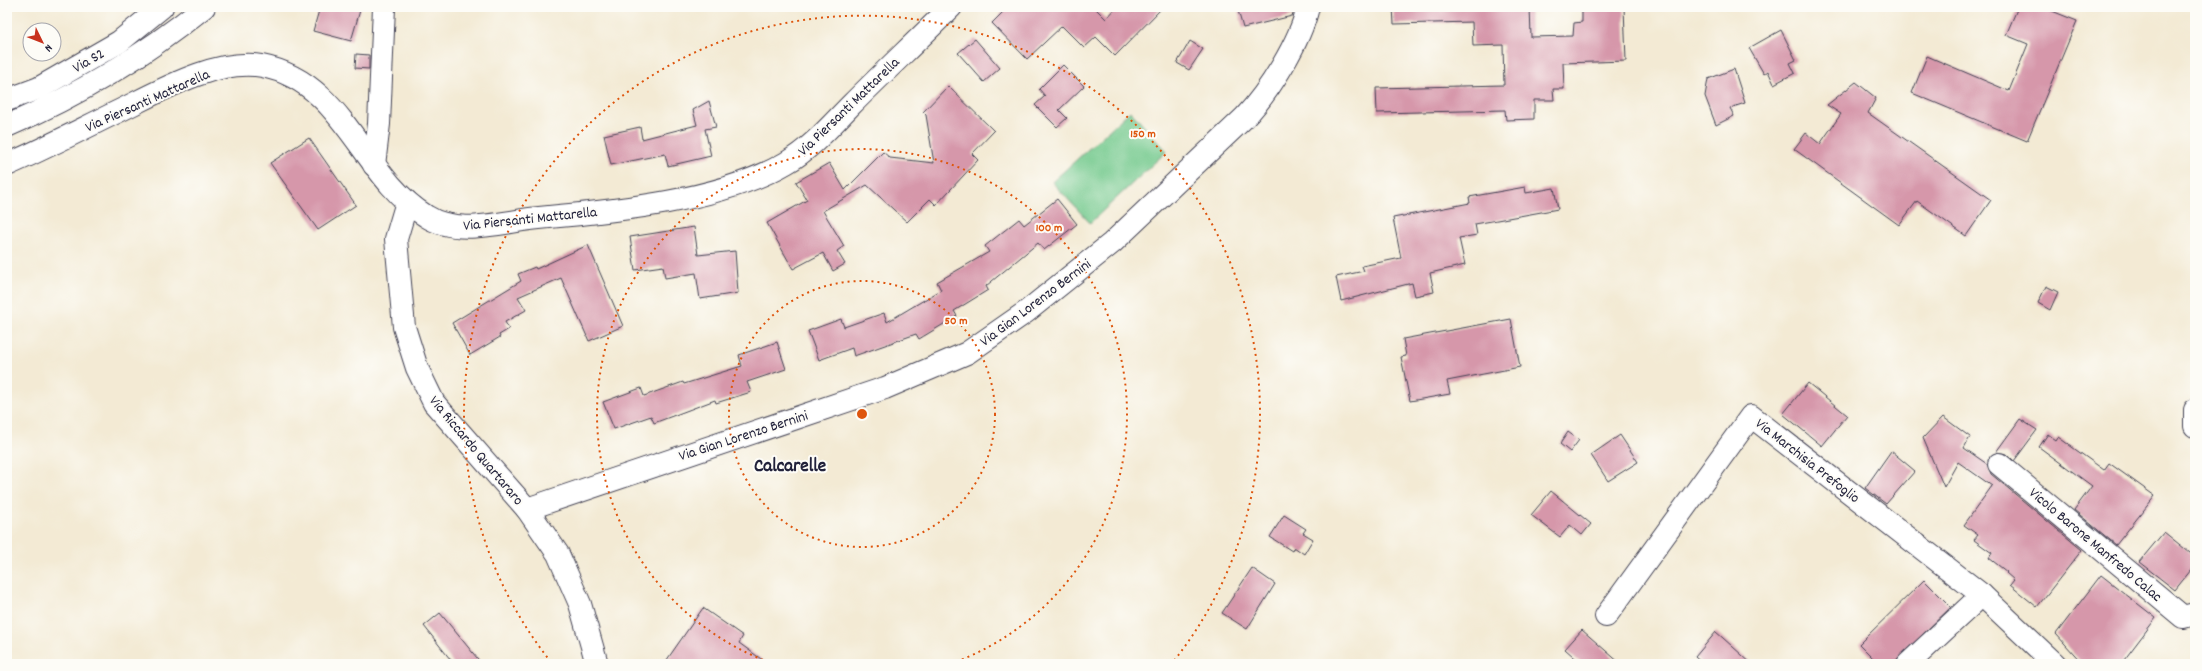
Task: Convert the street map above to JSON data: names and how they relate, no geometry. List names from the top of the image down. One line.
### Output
{"streets":{"street":["Via S2","Via Piersanti Mattarella","Via Gian Lorenzo Bernini","Via Riccardo Quartararo","Via Marchisia Prefoglio","Vicolo Barone Manfredo Calac"]},"crossings":[["Via Piersanti Mattarella","Via Riccardo Quartararo"],["Via Gian Lorenzo Bernini","Via Riccardo Quartararo"]],"districts":["Calcarelle"],"north":"bottom right","rings":["150 m","100 m","50 m"]}
